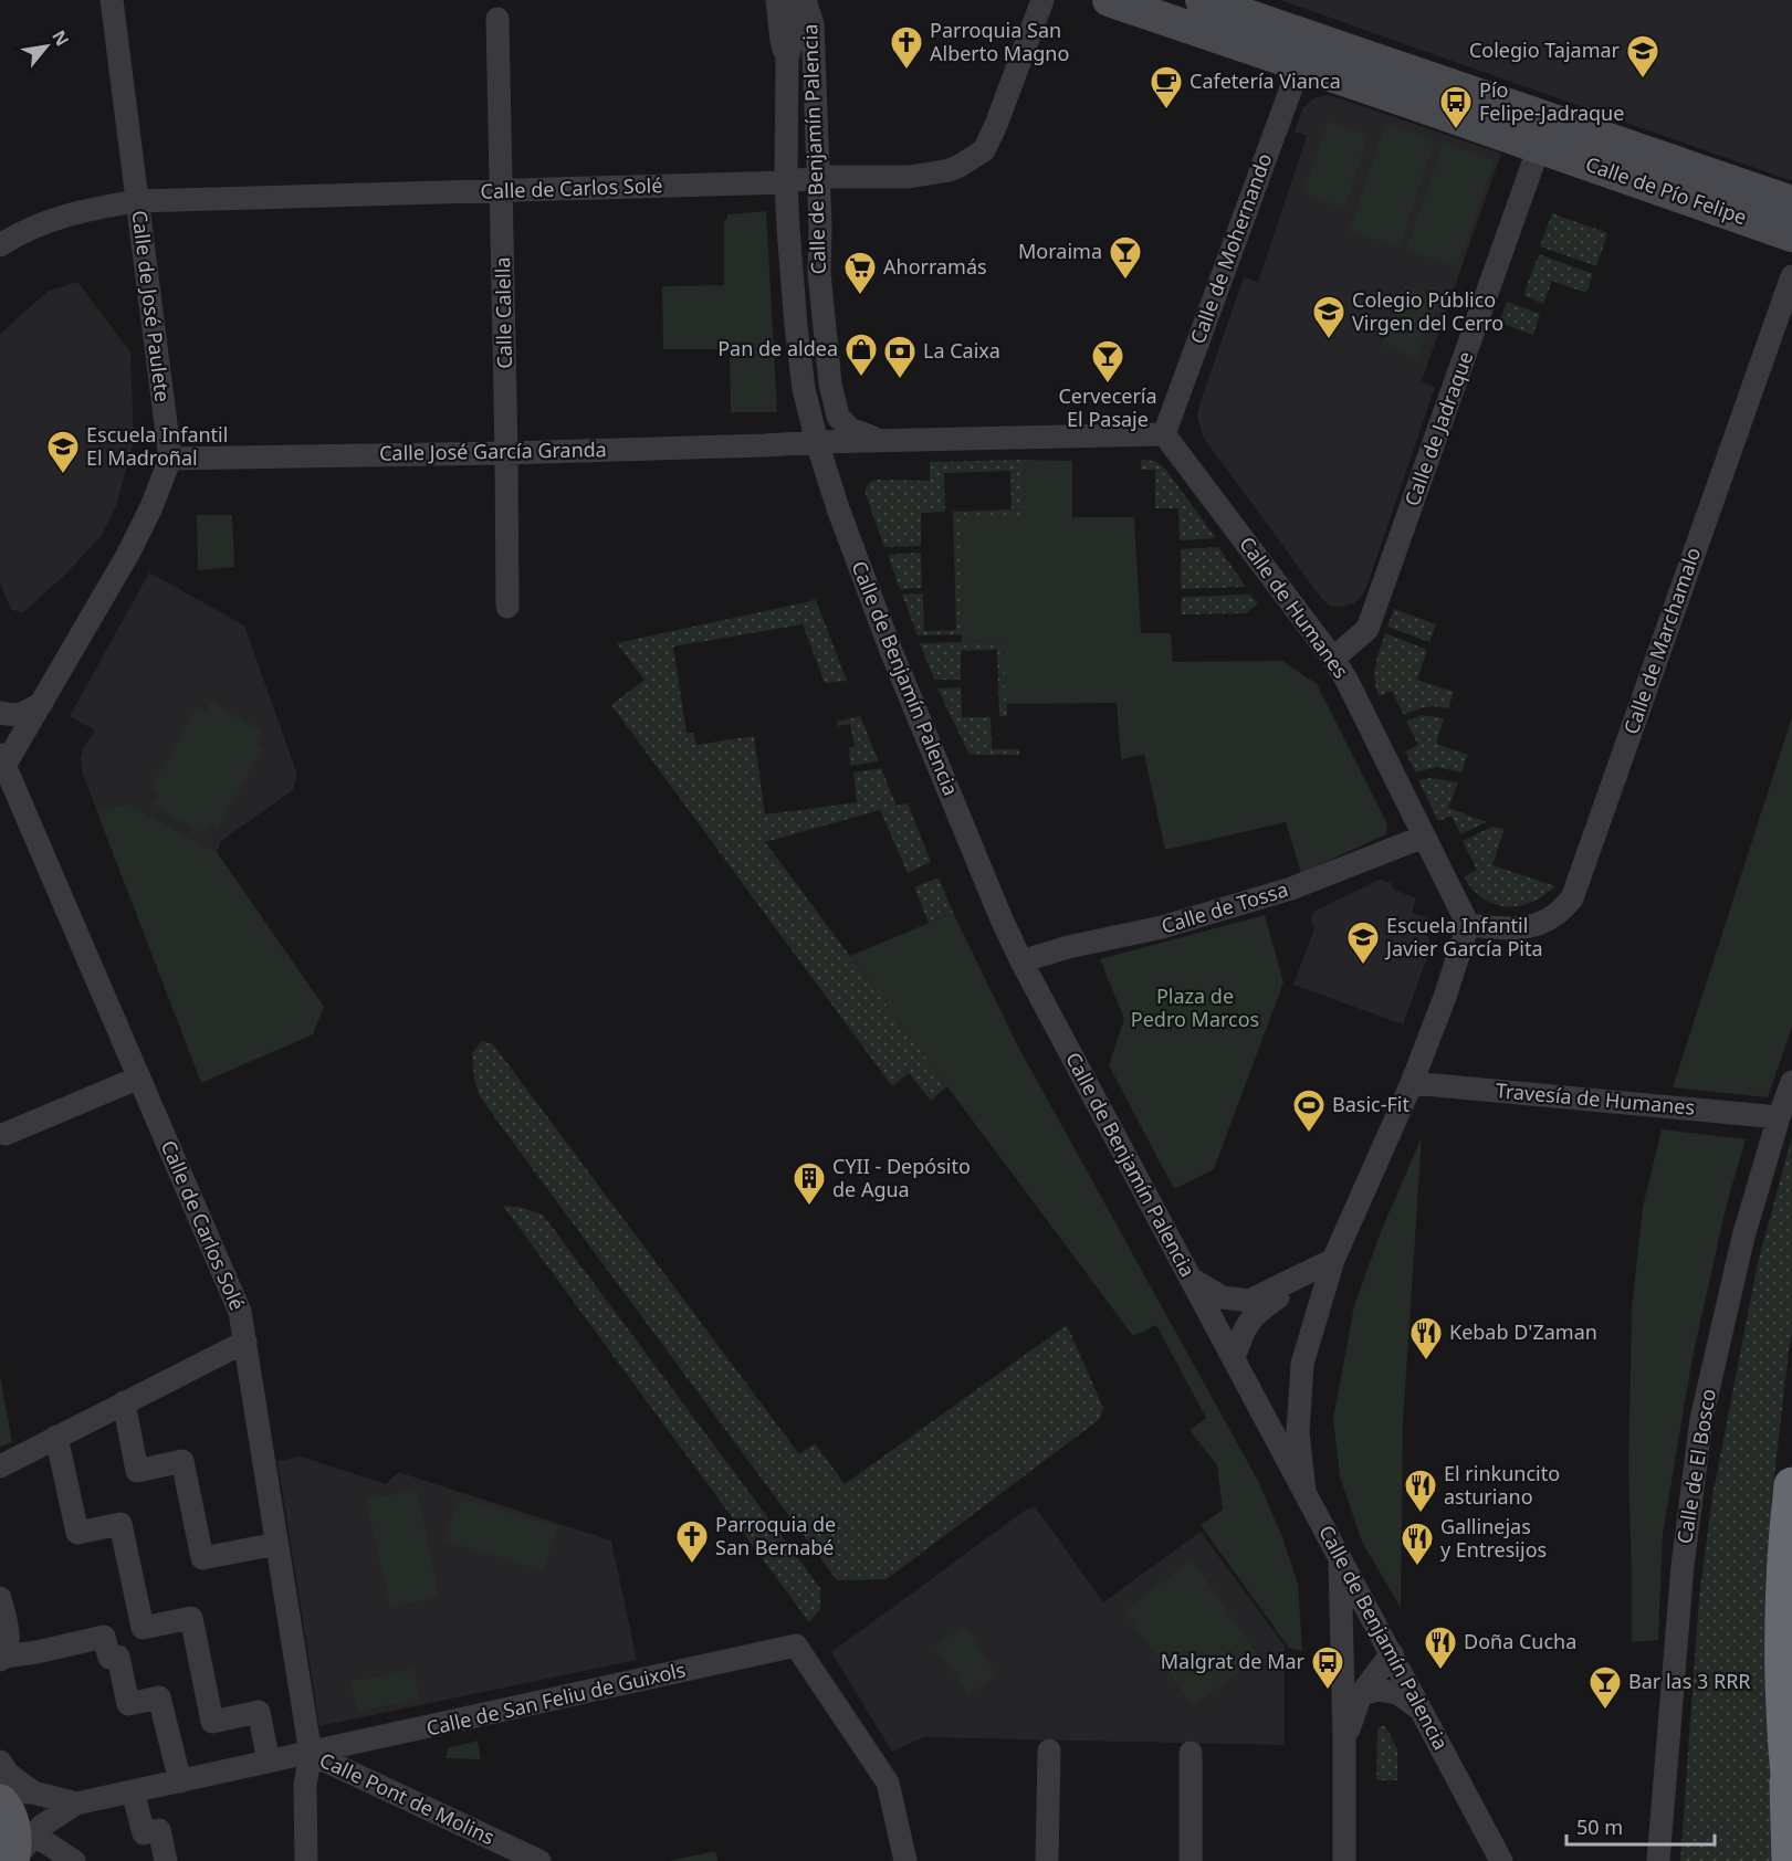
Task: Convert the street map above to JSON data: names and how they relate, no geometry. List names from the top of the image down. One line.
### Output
{"streets":{"street":["Calle de Benjamín Palencia","Calle de Carlos Solé","Calle de Pío Felipe","Calle de Mohernando","Calle de José Paulete","Calle Calella","Calle de Jadraque","Calle José García Granda","Calle de Humanes","Calle de Marchamalo","Calle de Tossa","Travesía de Humanes","Calle de El Bosco","Calle de San Feliu de Guixols","Calle Pont de Molins"]},"crossings":[["Calle de Benjamín Palencia","Calle de Carlos Solé"],["Calle de Benjamín Palencia","Calle José García Granda"],["Calle de Benjamín Palencia","Calle de Tossa"],["Calle de Carlos Solé","Calle de José Paulete"],["Calle de Carlos Solé","Calle Calella"],["Calle de Carlos Solé","Calle de San Feliu de Guixols"],["Calle de Carlos Solé","Calle Pont de Molins"],["Calle de Pío Felipe","Calle de Mohernando"],["Calle de Pío Felipe","Calle de Jadraque"],["Calle de Mohernando","Calle de Humanes"],["Calle de José Paulete","Calle José García Granda"],["Calle Calella","Calle José García Granda"],["Calle de Jadraque","Calle de Humanes"],["Calle de Humanes","Calle de Marchamalo"],["Calle de Humanes","Calle de Tossa"],["Travesía de Humanes","Calle de El Bosco"],["Calle de San Feliu de Guixols","Calle Pont de Molins"]],"parks":["Plaza de Pedro Marcos"],"places":{"church":["Parroquia San Alberto Magno","Parroquia de San Bernabé"],"school or university":["Colegio Tajamar","Colegio Público Virgen del Cerro","Escuela Infantil El Madroñal","Escuela Infantil Javier García Pita"],"cafe":["Cafetería Vianca"],"bus stop":["Pío Felipe-Jadraque","Malgrat de Mar"],"bar":["Moraima","Cervecería El Pasaje","Bar las 3 RRR"],"supermarket":["Ahorramás"],"shop":["Pan de aldea"],"bank":["La Caixa"],"sports":["Basic-Fit"],"building":["CYII - Depósito de Agua"],"restaurant":["Kebab D'Zaman","El rinkuncito asturiano","Gallinejas y Entresijos","Doña Cucha"]},"scale_bar":"50 m","north":"top right"}
